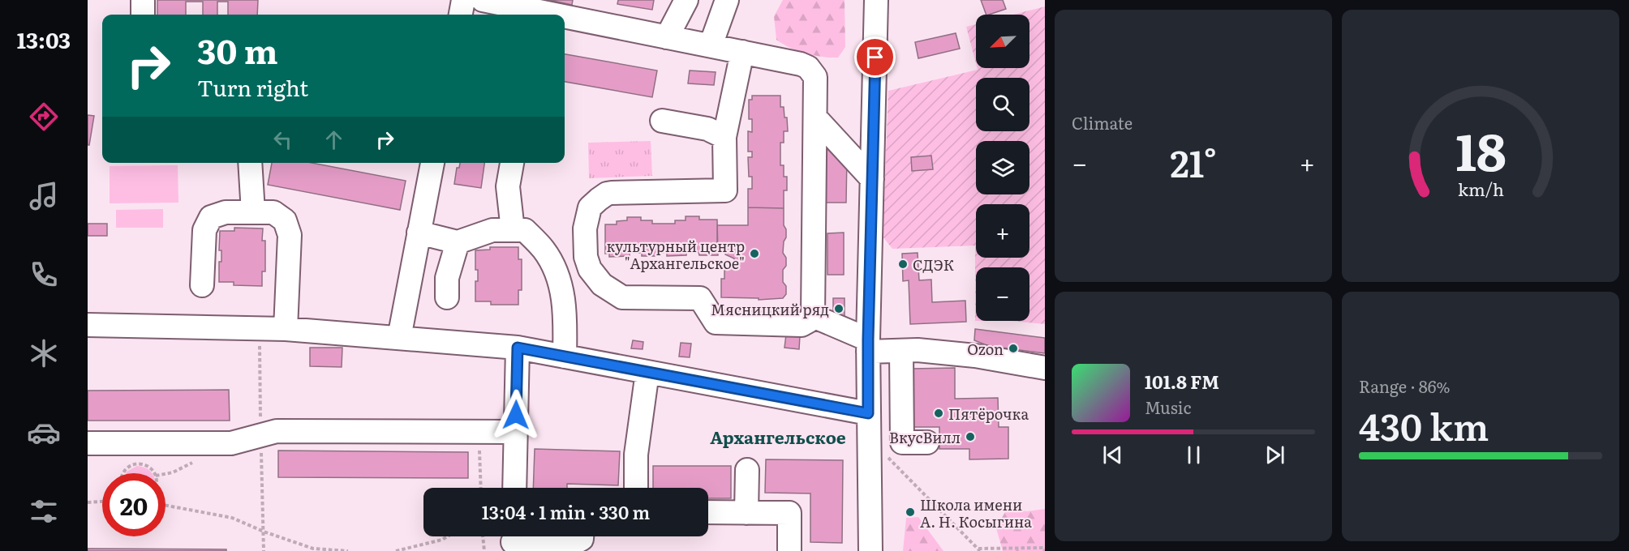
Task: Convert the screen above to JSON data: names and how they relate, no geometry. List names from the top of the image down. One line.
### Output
{"districts":["Архангельское"],"places":["культурный центр \"Архангельское\"","СДЭК","Мясницкий ряд","Ozon","Пятёрочка","ВкусВилл","Школа имени А. Н. Косыгина"],"north":"bottom left","page":{"tabs":"13:03","tile":["Climate",["Range · 86%","430 km"]],"map_buttons":["+","−"],"turn":["30 m","Turn right"],"heat":["−","21°","+"],"song":["101.8 FM","Music"],"limit":"20","trip":"13:04 · 1 min · 330 m","gauge":["18","km/h"]}}
